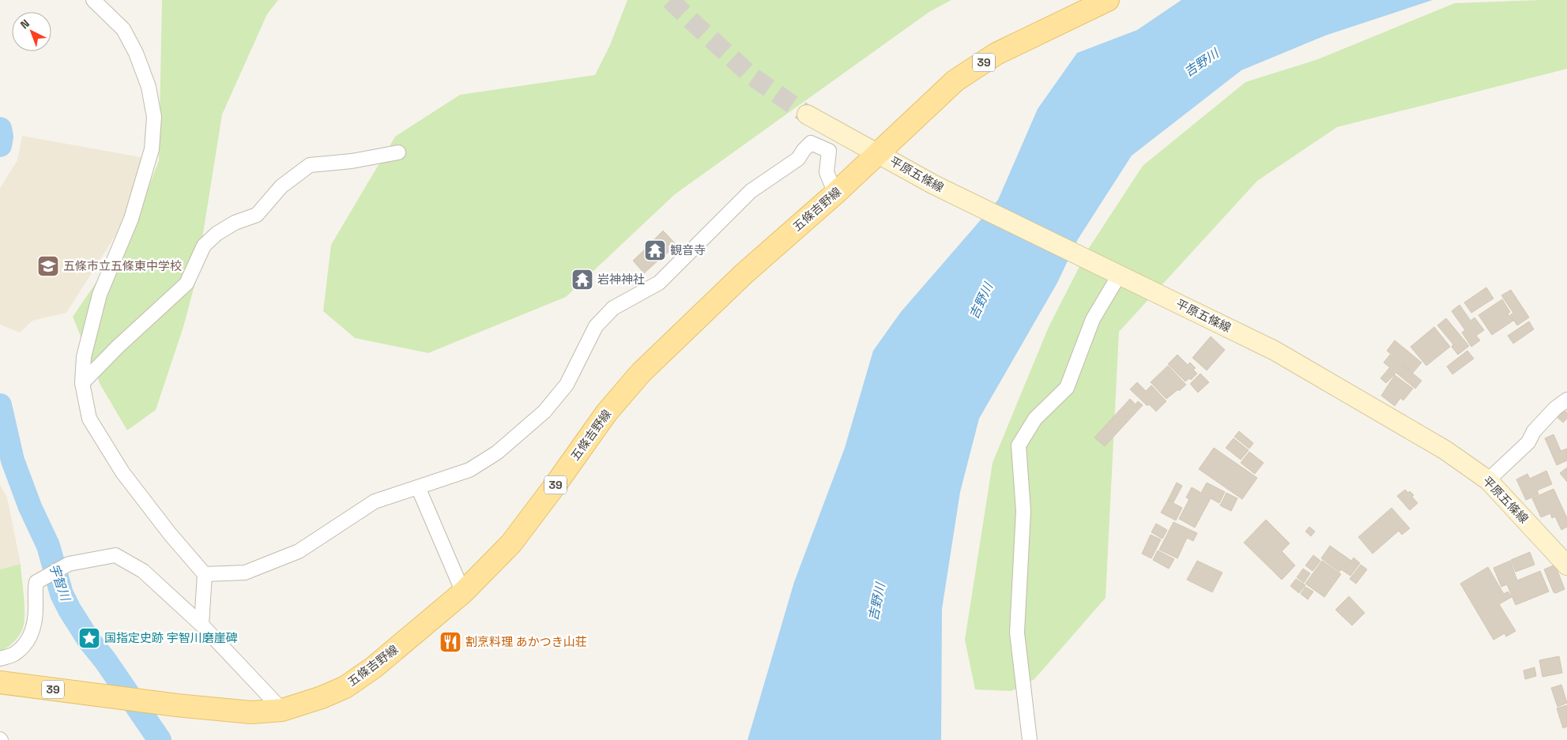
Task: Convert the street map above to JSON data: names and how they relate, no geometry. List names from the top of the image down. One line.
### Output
{"streets":{"main road":["39","平原五條線","五條吉野線"]},"crossings":[["平原五條線","五條吉野線"]],"water":["吉野川","宇智川"],"places":{"temple":["観音寺","岩神神社"],"school or university":["五條市立五條東中学校"],"place":["国指定史跡 宇智川磨崖碑"],"restaurant":["割烹料理 あかつき山荘"]},"north":"top left"}
